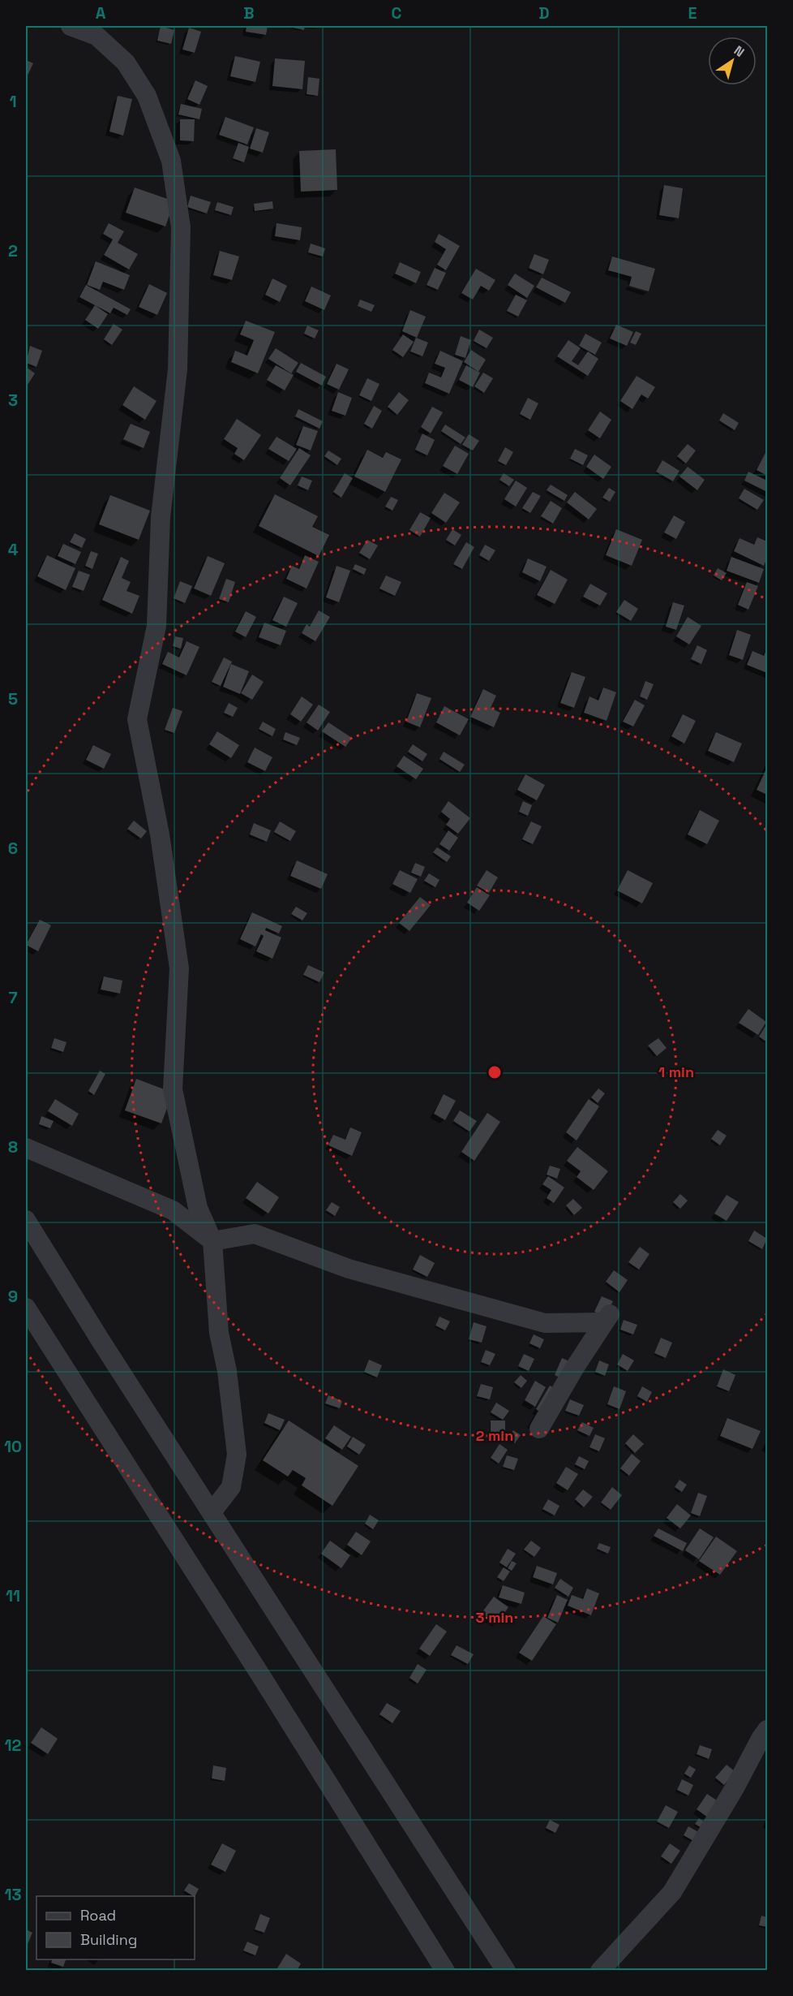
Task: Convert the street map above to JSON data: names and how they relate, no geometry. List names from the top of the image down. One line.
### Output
{"legend":["Road","Building"],"north":"top right","grid":{"columns":["A","B","C","D","E"],"rows":["1","2","3","4","5","6","7","8","9","10","11","12","13"]},"rings":["1 min","2 min","3 min"]}
